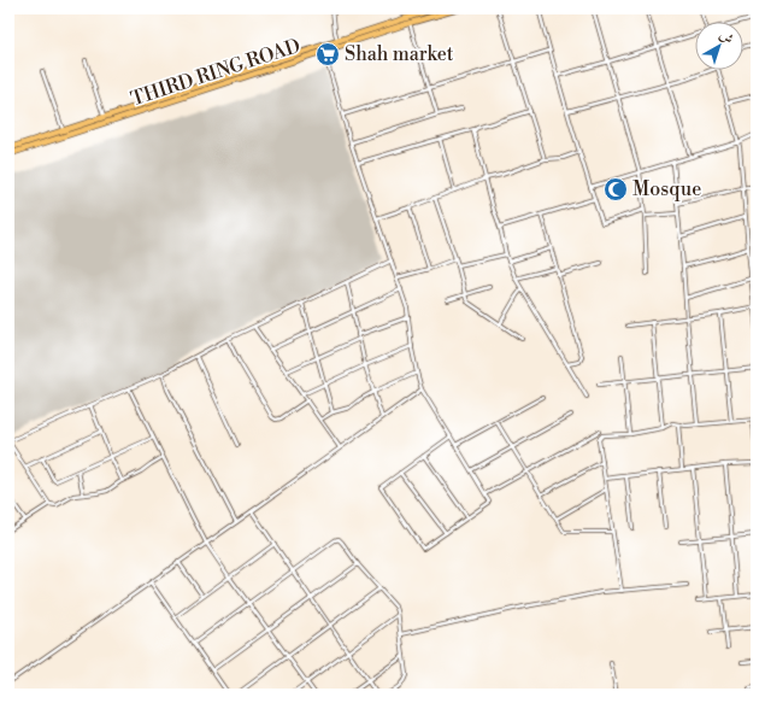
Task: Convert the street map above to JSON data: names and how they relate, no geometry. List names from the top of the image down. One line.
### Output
{"streets":{"main road":["THIRD RING ROAD"]},"places":{"supermarket":["Shah market"],"mosque":["Mosque"]},"north":"top right"}
